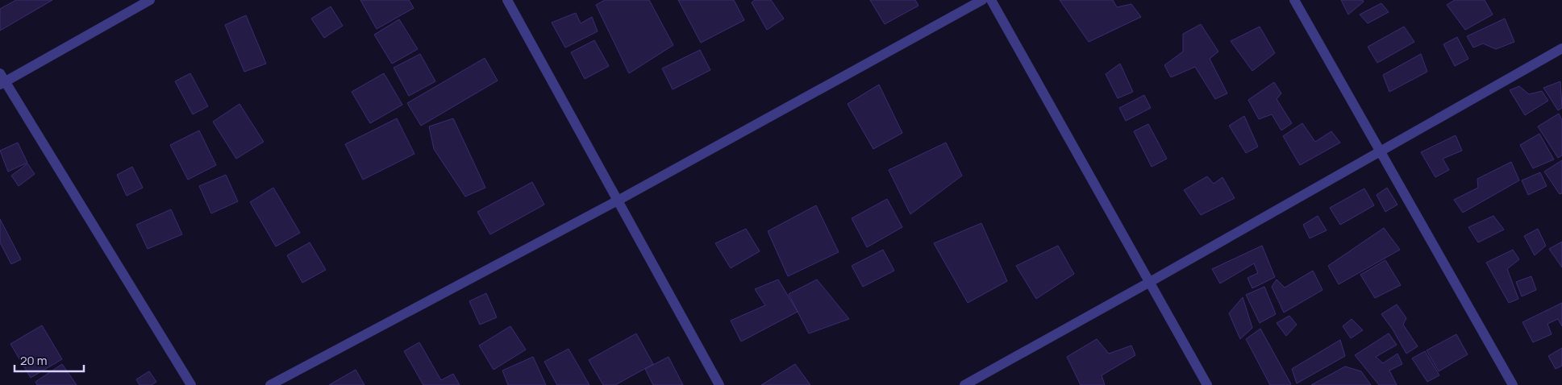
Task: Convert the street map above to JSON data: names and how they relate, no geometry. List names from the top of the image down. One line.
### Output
{"scale_bar":"20 m"}
